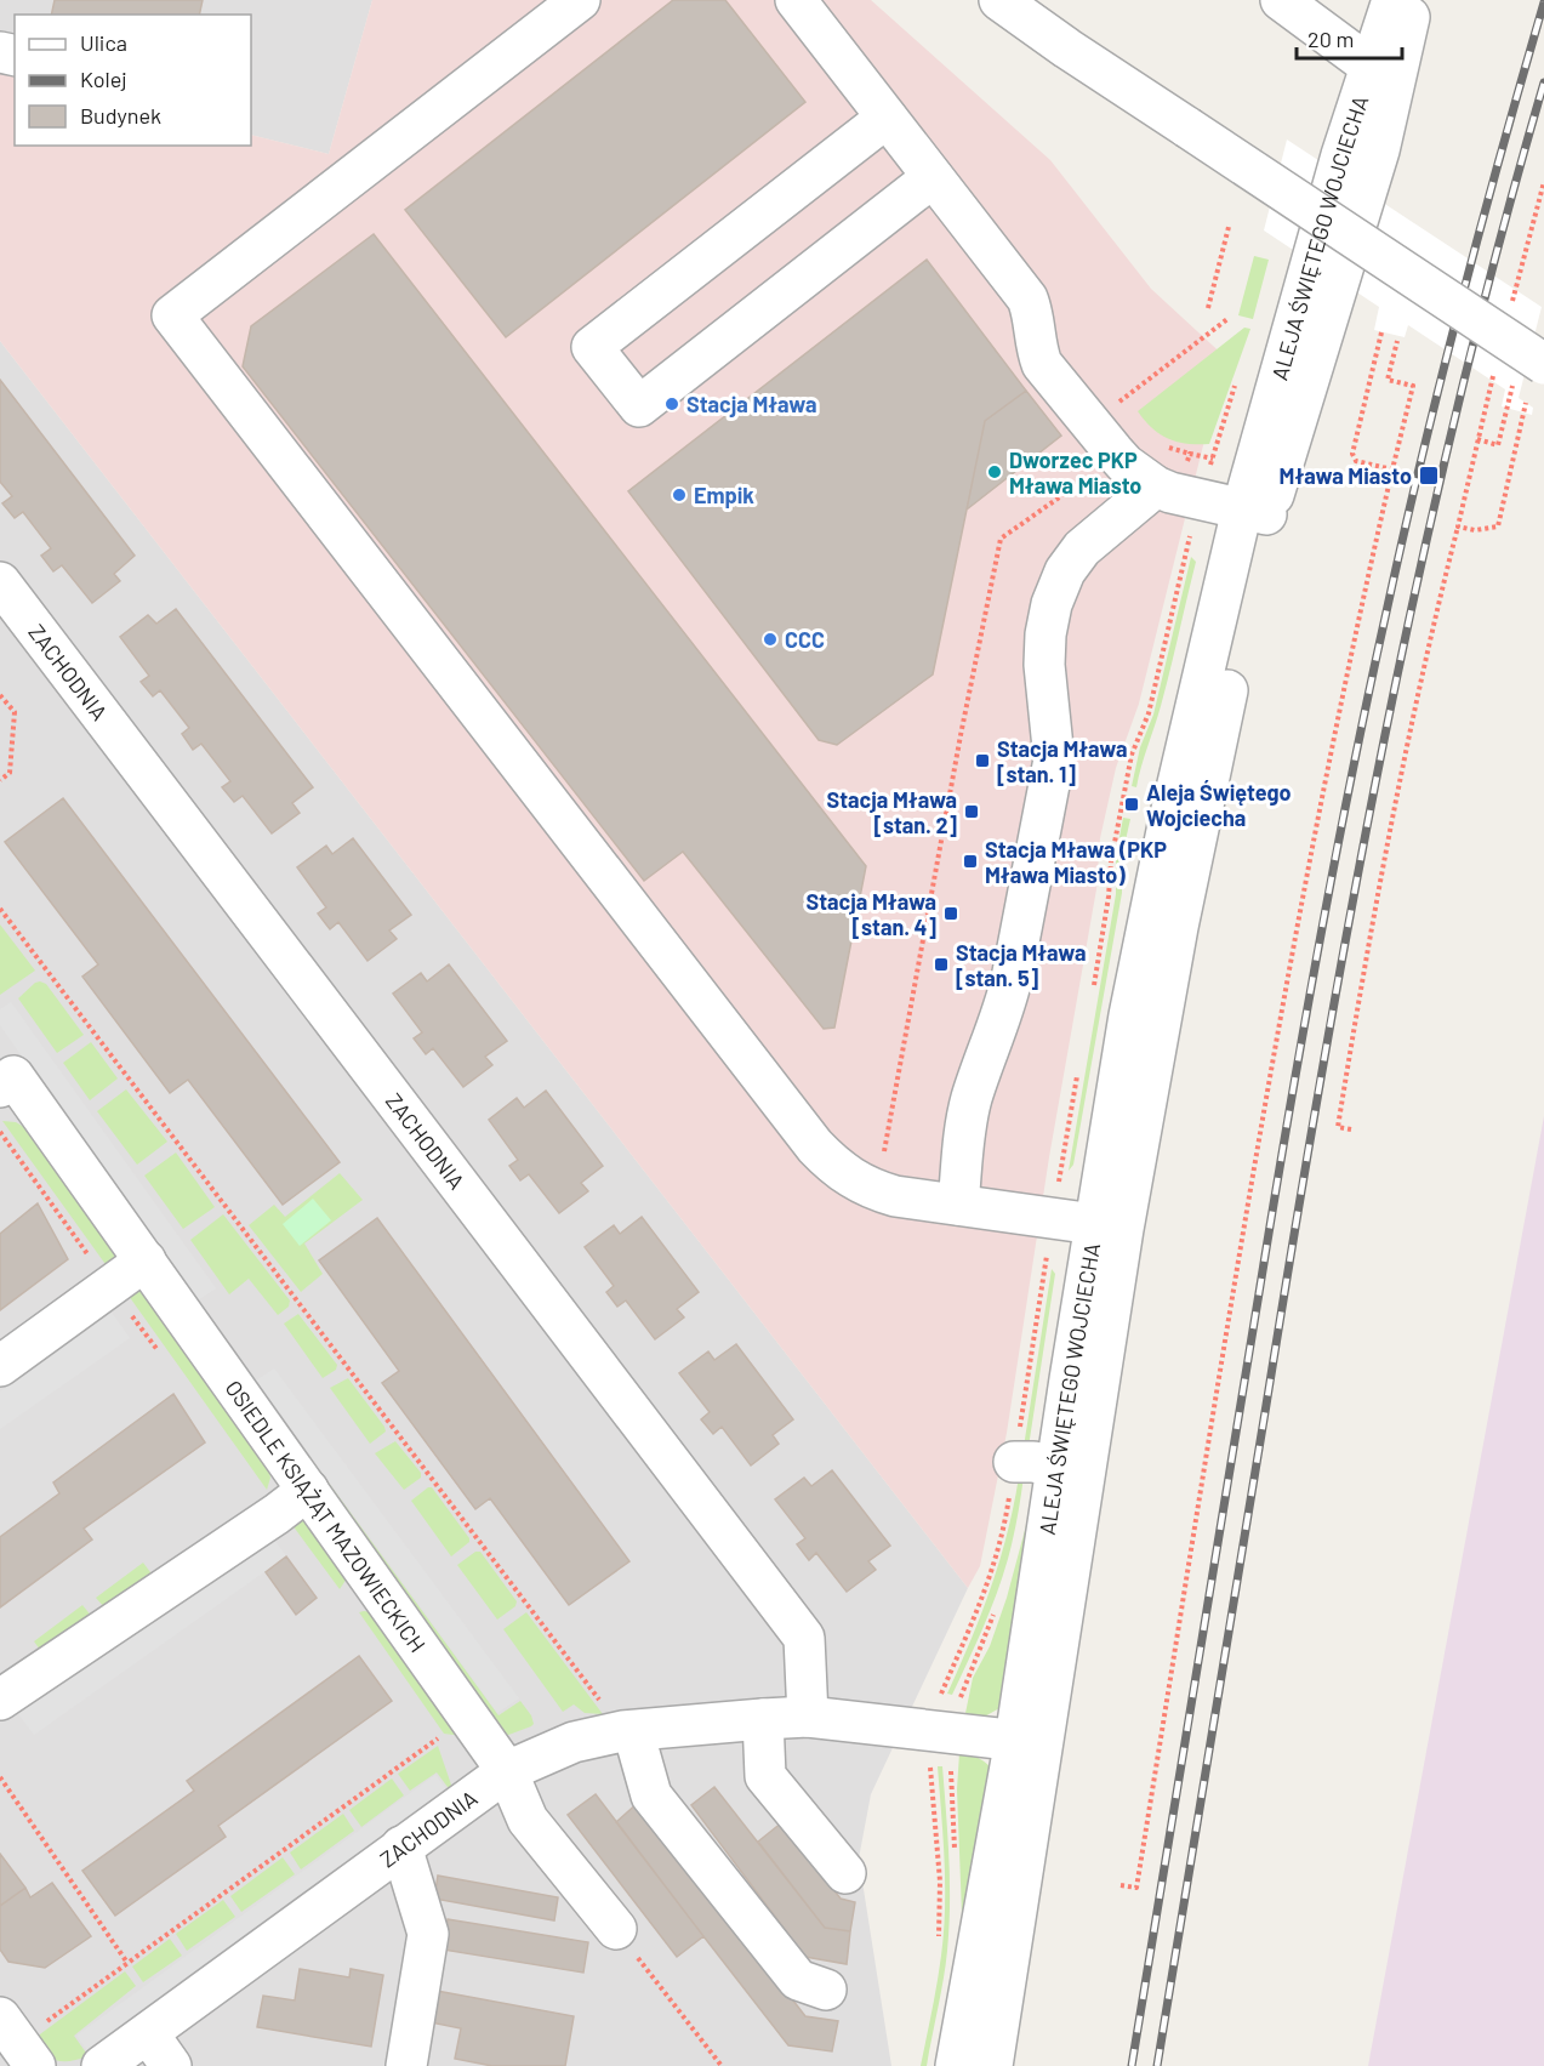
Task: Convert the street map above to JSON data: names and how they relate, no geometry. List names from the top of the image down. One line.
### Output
{"streets":{"street":["ALEJA ŚWIĘTEGO WOJCIECHA","ZACHODNIA","OSIEDLE KSIĄŻĄT MAZOWIECKICH"]},"crossings":[["ALEJA ŚWIĘTEGO WOJCIECHA","ZACHODNIA"],["ZACHODNIA","OSIEDLE KSIĄŻĄT MAZOWIECKICH"]],"places":{"other":["Stacja Mława","Dworzec PKP Mława Miasto","Empik","CCC"],"transit":["Mława Miasto","Stacja Mława [stan. 1]","Aleja Świętego Wojciecha","Stacja Mława [stan. 2]","Stacja Mława (PKP Mława Miasto)","Stacja Mława [stan. 4]","Stacja Mława [stan. 5]"]},"legend":["Ulica","Kolej","Budynek"],"scale_bar":"20 m"}
